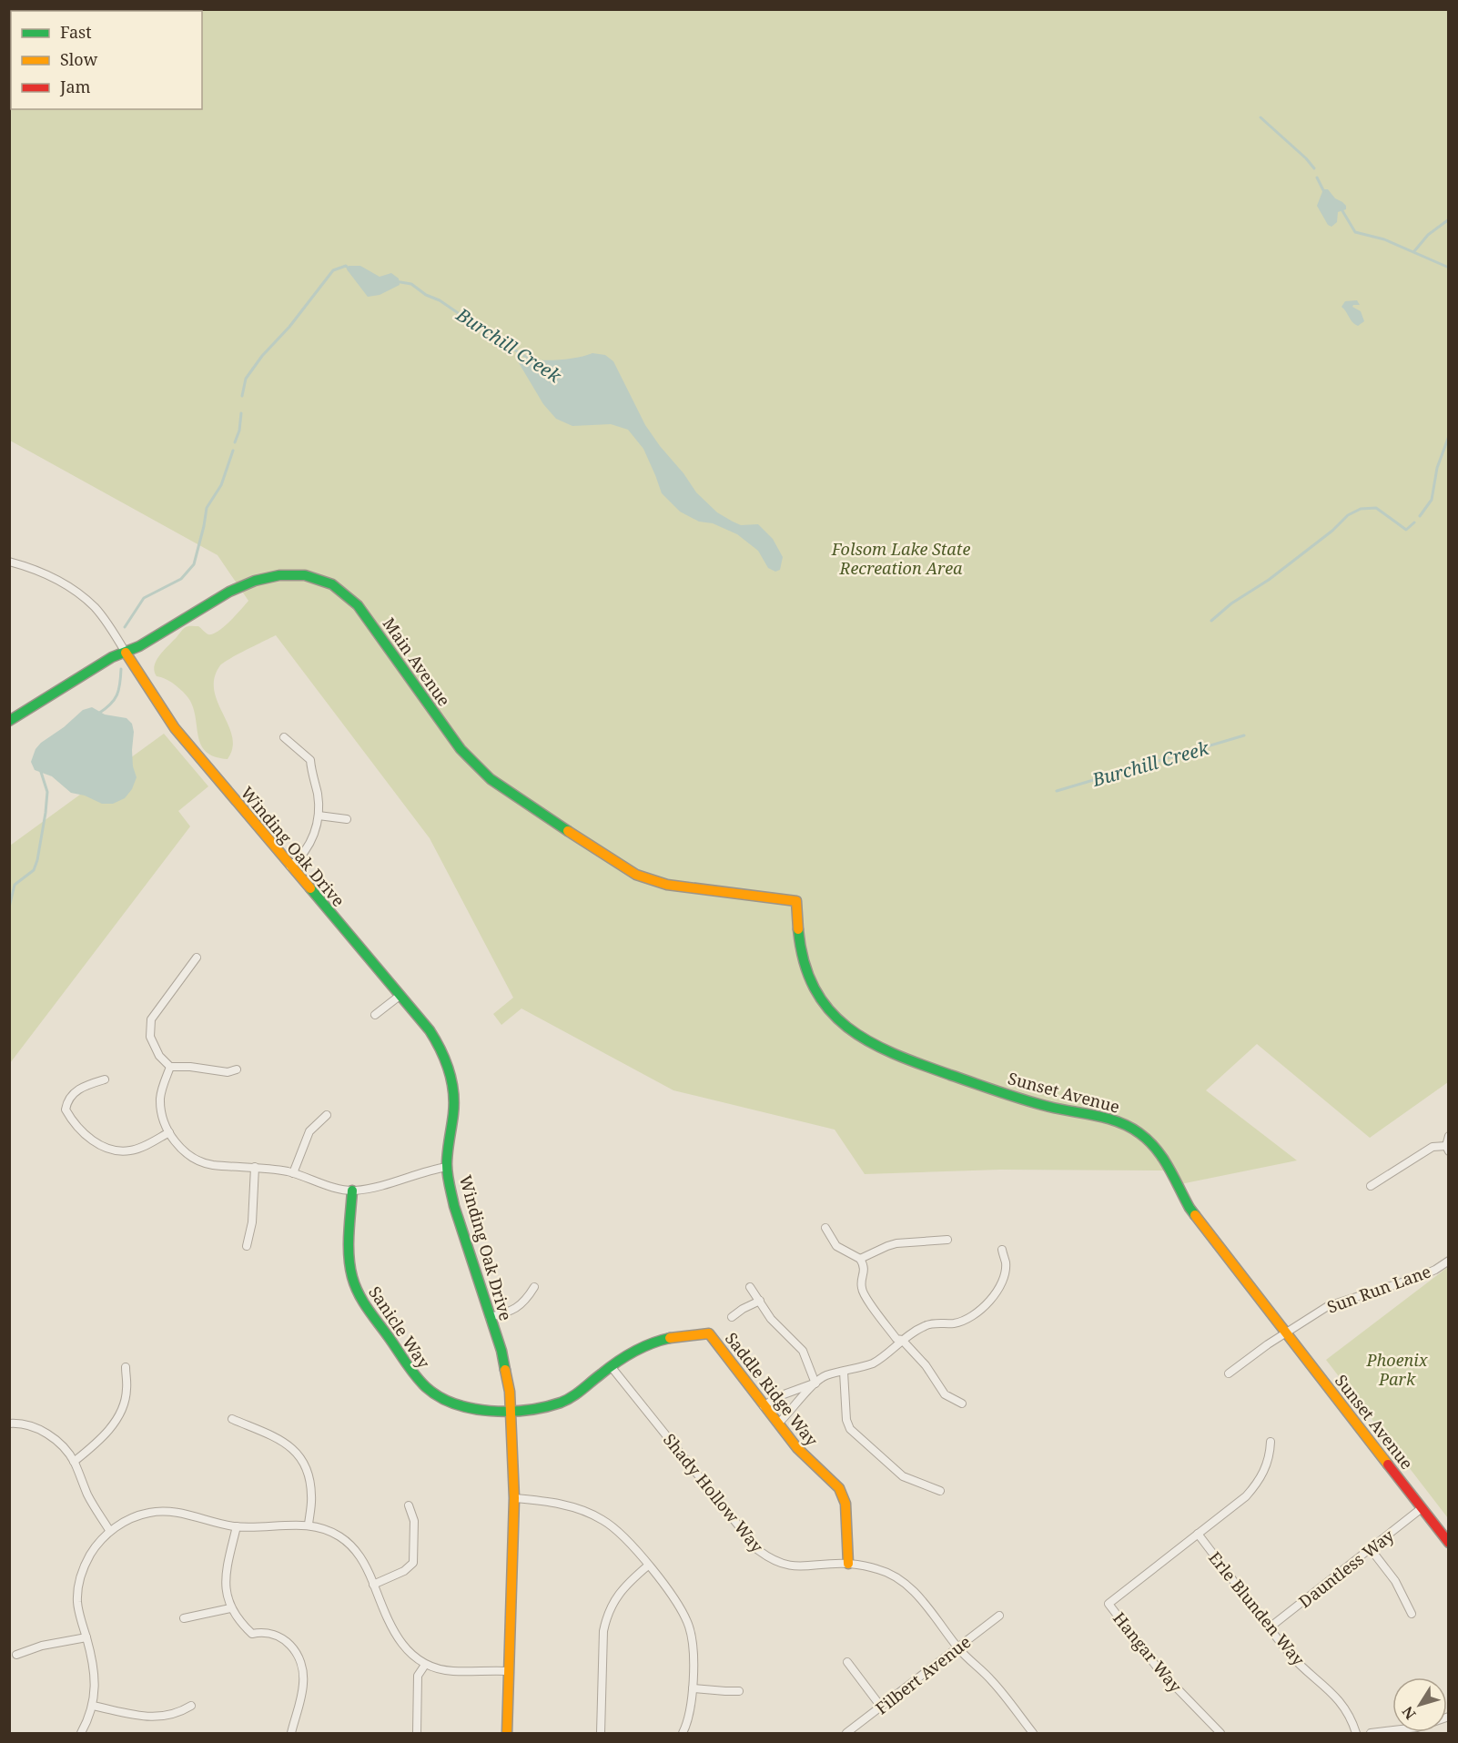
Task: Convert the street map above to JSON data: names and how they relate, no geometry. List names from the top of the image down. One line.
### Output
{"streets":{"street":["Main Avenue","Winding Oak Drive","Sunset Avenue","Sun Run Lane","Sanicle Way","Saddle Ridge Way","Shady Hollow Way","Dauntless Way","Erle Blunden Way","Hangar Way","Filbert Avenue"]},"crossings":[["Main Avenue","Winding Oak Drive"],["Main Avenue","Sunset Avenue"],["Winding Oak Drive","Sanicle Way"],["Winding Oak Drive","Saddle Ridge Way"],["Sunset Avenue","Sun Run Lane"],["Sunset Avenue","Dauntless Way"],["Sanicle Way","Saddle Ridge Way"],["Saddle Ridge Way","Shady Hollow Way"],["Shady Hollow Way","Filbert Avenue"],["Dauntless Way","Erle Blunden Way"],["Erle Blunden Way","Hangar Way"]],"water":["Burchill Creek"],"parks":["Folsom Lake State Recreation Area","Phoenix Park"],"legend":["Fast","Slow","Jam"],"north":"bottom left"}
